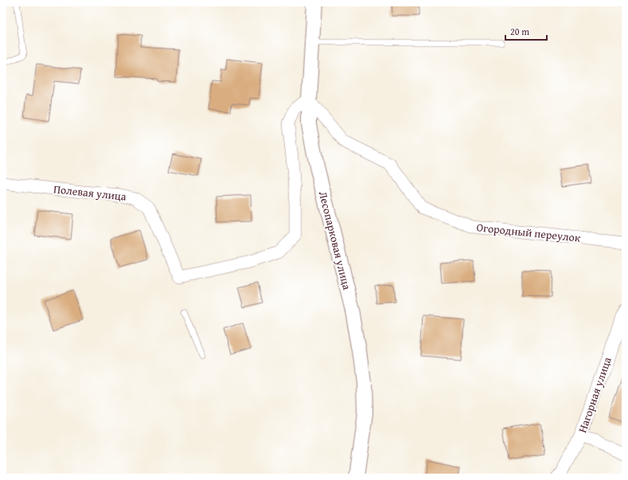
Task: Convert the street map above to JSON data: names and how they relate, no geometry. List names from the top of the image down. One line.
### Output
{"streets":{"street":["Полевая улица","Огородный переулок","Лесопарковая улица","Нагорная улица"]},"crossings":[["Полевая улица","Огородный переулок"],["Полевая улица","Лесопарковая улица"],["Огородный переулок","Лесопарковая улица"]],"scale_bar":"20 m"}
